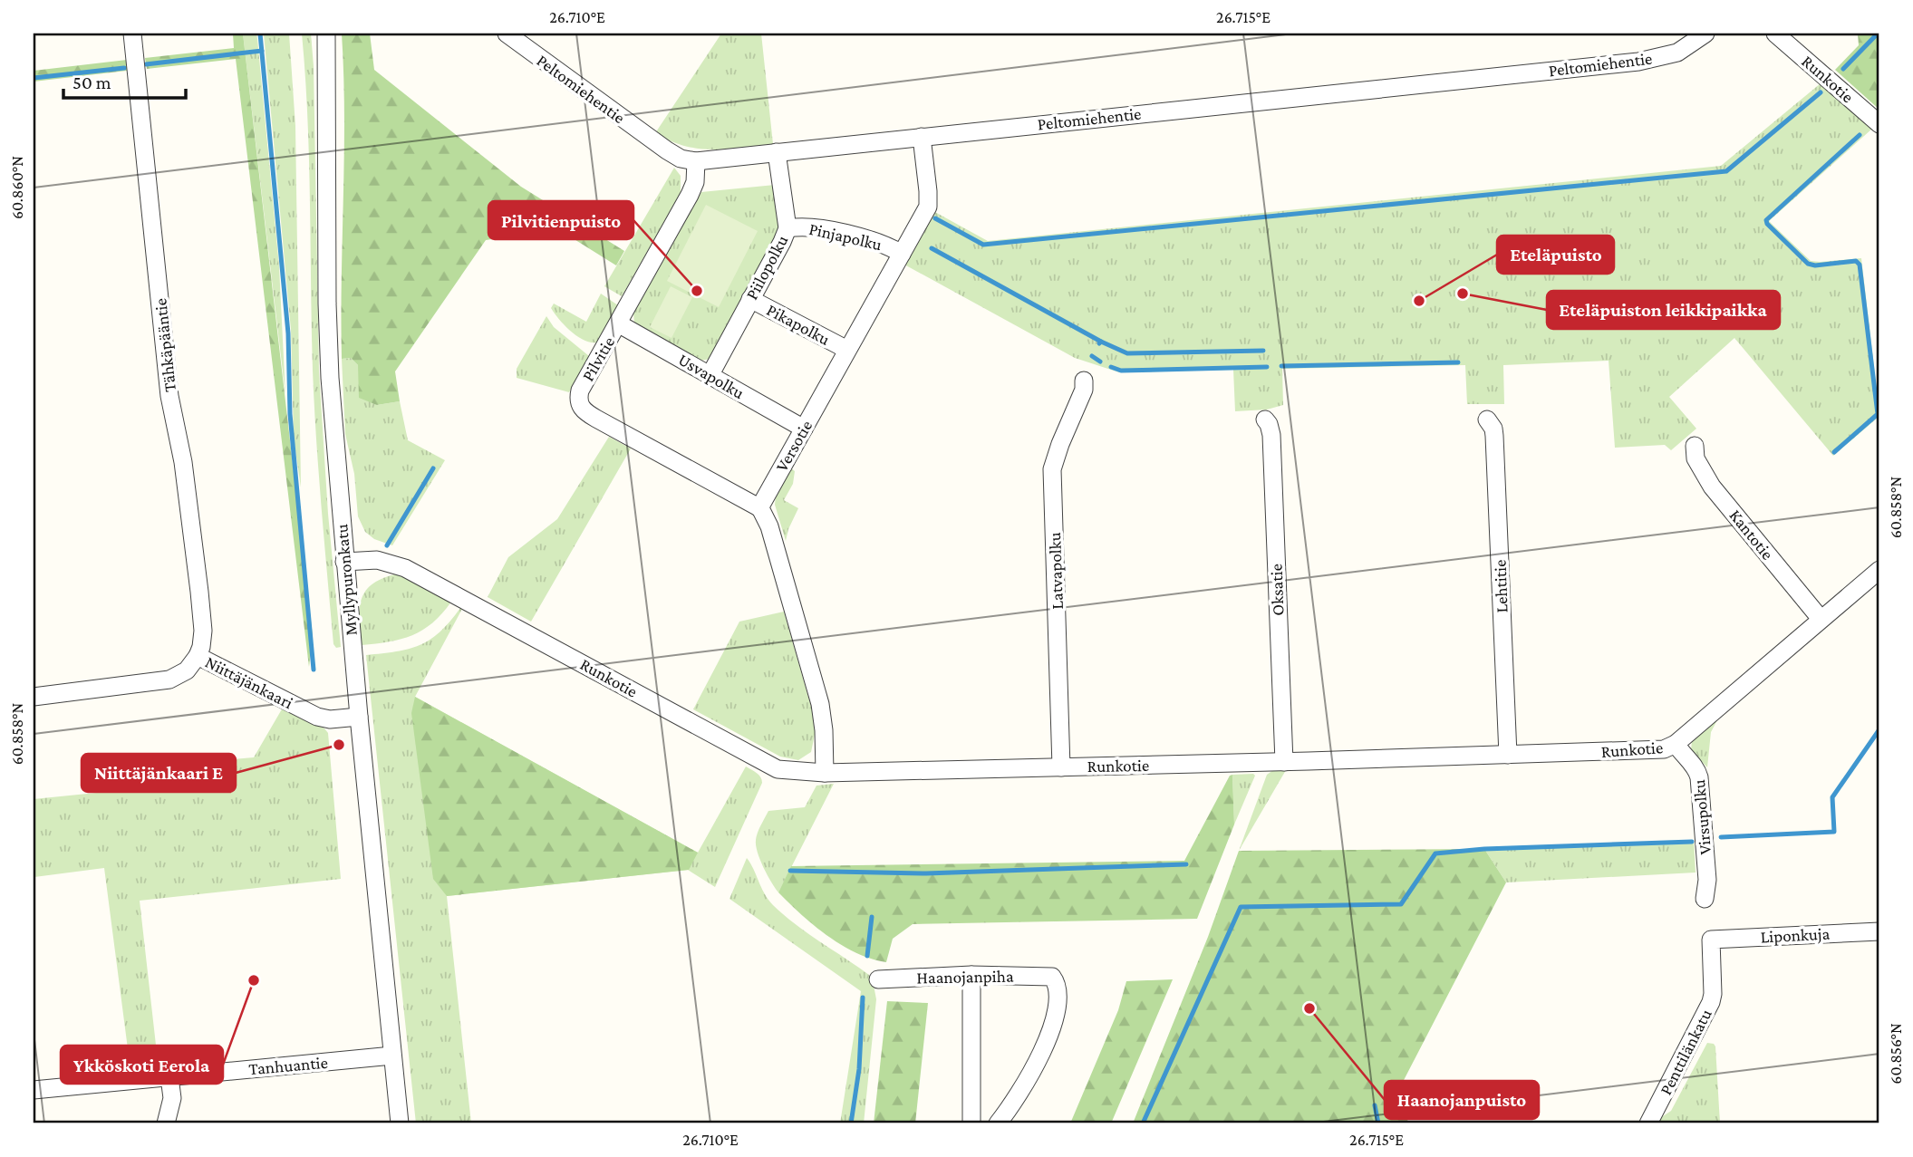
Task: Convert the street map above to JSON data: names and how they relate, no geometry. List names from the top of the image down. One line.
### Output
{"streets":{"street":["Peltomiehentie","Runkotie","Pinjapolku","Piilopolku","Pikapolku","Tähkäpääntie","Pilvitie","Usvapolku","Versotie","Kantotie","Latvapolku","Myllypuronkatu","Lehtitie","Oksatie","Niittäjänkaari","Virsupolku","Liponkuja","Haanojanpiha","Penttilänkatu","Tanhuantie"]},"crossings":[["Peltomiehentie","Piilopolku"],["Peltomiehentie","Pilvitie"],["Peltomiehentie","Versotie"],["Runkotie","Kantotie"],["Runkotie","Latvapolku"],["Runkotie","Myllypuronkatu"],["Runkotie","Lehtitie"],["Runkotie","Oksatie"],["Runkotie","Virsupolku"],["Pinjapolku","Piilopolku"],["Pinjapolku","Versotie"],["Piilopolku","Pikapolku"],["Piilopolku","Usvapolku"],["Pikapolku","Versotie"],["Tähkäpääntie","Niittäjänkaari"],["Pilvitie","Usvapolku"],["Pilvitie","Versotie"],["Usvapolku","Versotie"],["Myllypuronkatu","Niittäjänkaari"],["Myllypuronkatu","Tanhuantie"],["Liponkuja","Penttilänkatu"]],"places":["Pilvitienpuisto","Eteläpuiston leikkipaikka","Eteläpuisto","Niittäjänkaari E","Ykköskoti Eerola","Haanojanpuisto"],"scale_bar":"50 m","coordinates":["26.710°E","26.715°E","60.860°N","60.858°N","60.856°N"]}
